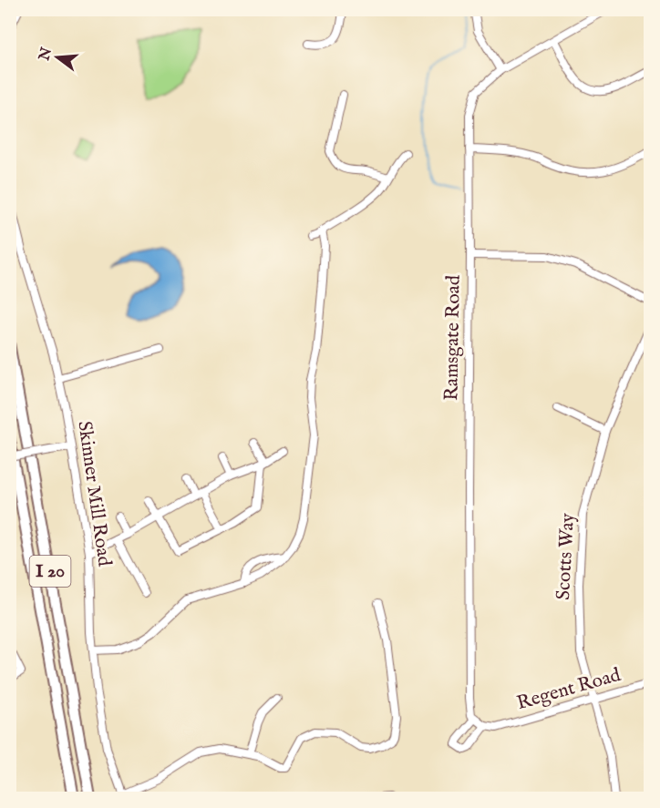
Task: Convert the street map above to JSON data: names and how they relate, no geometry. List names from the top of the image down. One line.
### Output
{"streets":{"highway":["I 20"],"street":["Ramsgate Road","Skinner Mill Road","Scotts Way","Regent Road"]},"crossings":[["Scotts Way","Regent Road"]],"north":"left"}
